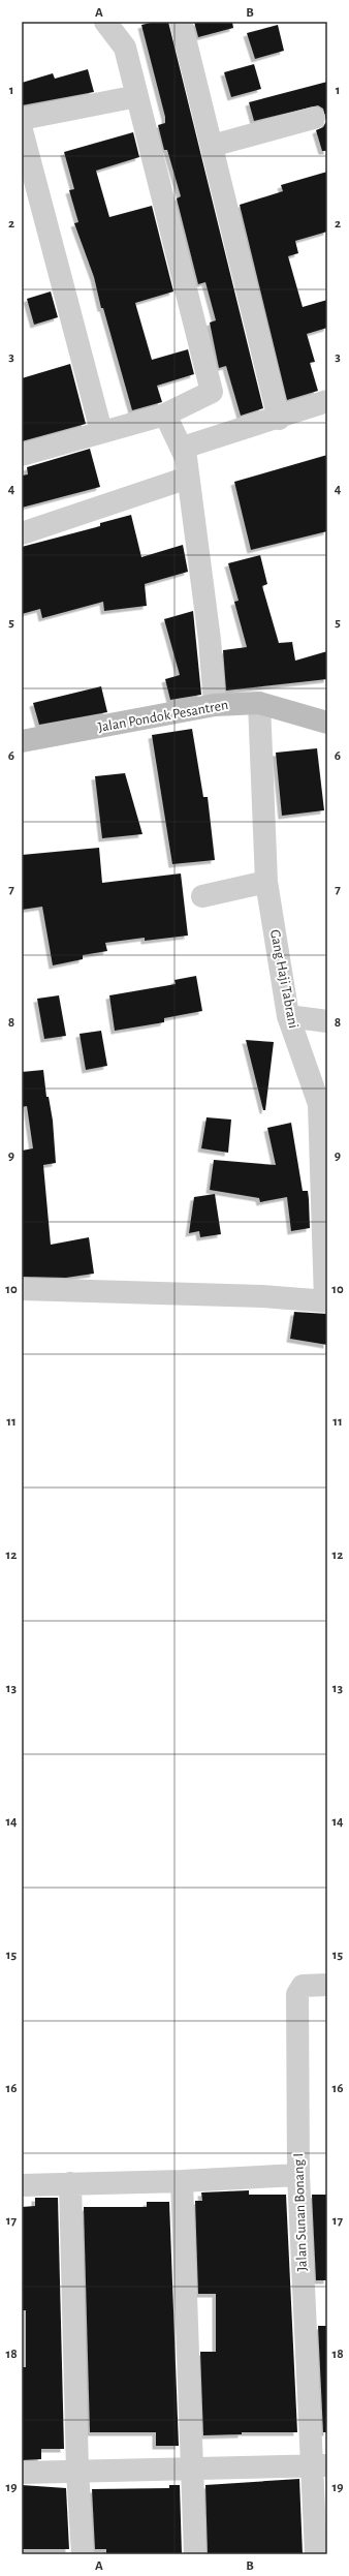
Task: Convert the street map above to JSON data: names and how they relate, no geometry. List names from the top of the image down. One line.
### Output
{"streets":{"street":["Jalan Pondok Pesantren","Gang Haji Tabrani","Jalan Sunan Bonang I"]},"crossings":[["Jalan Pondok Pesantren","Gang Haji Tabrani"]],"grid":{"columns":["A","B"],"rows":["1","2","3","4","5","6","7","8","9","10","11","12","13","14","15","16","17","18","19"]}}
